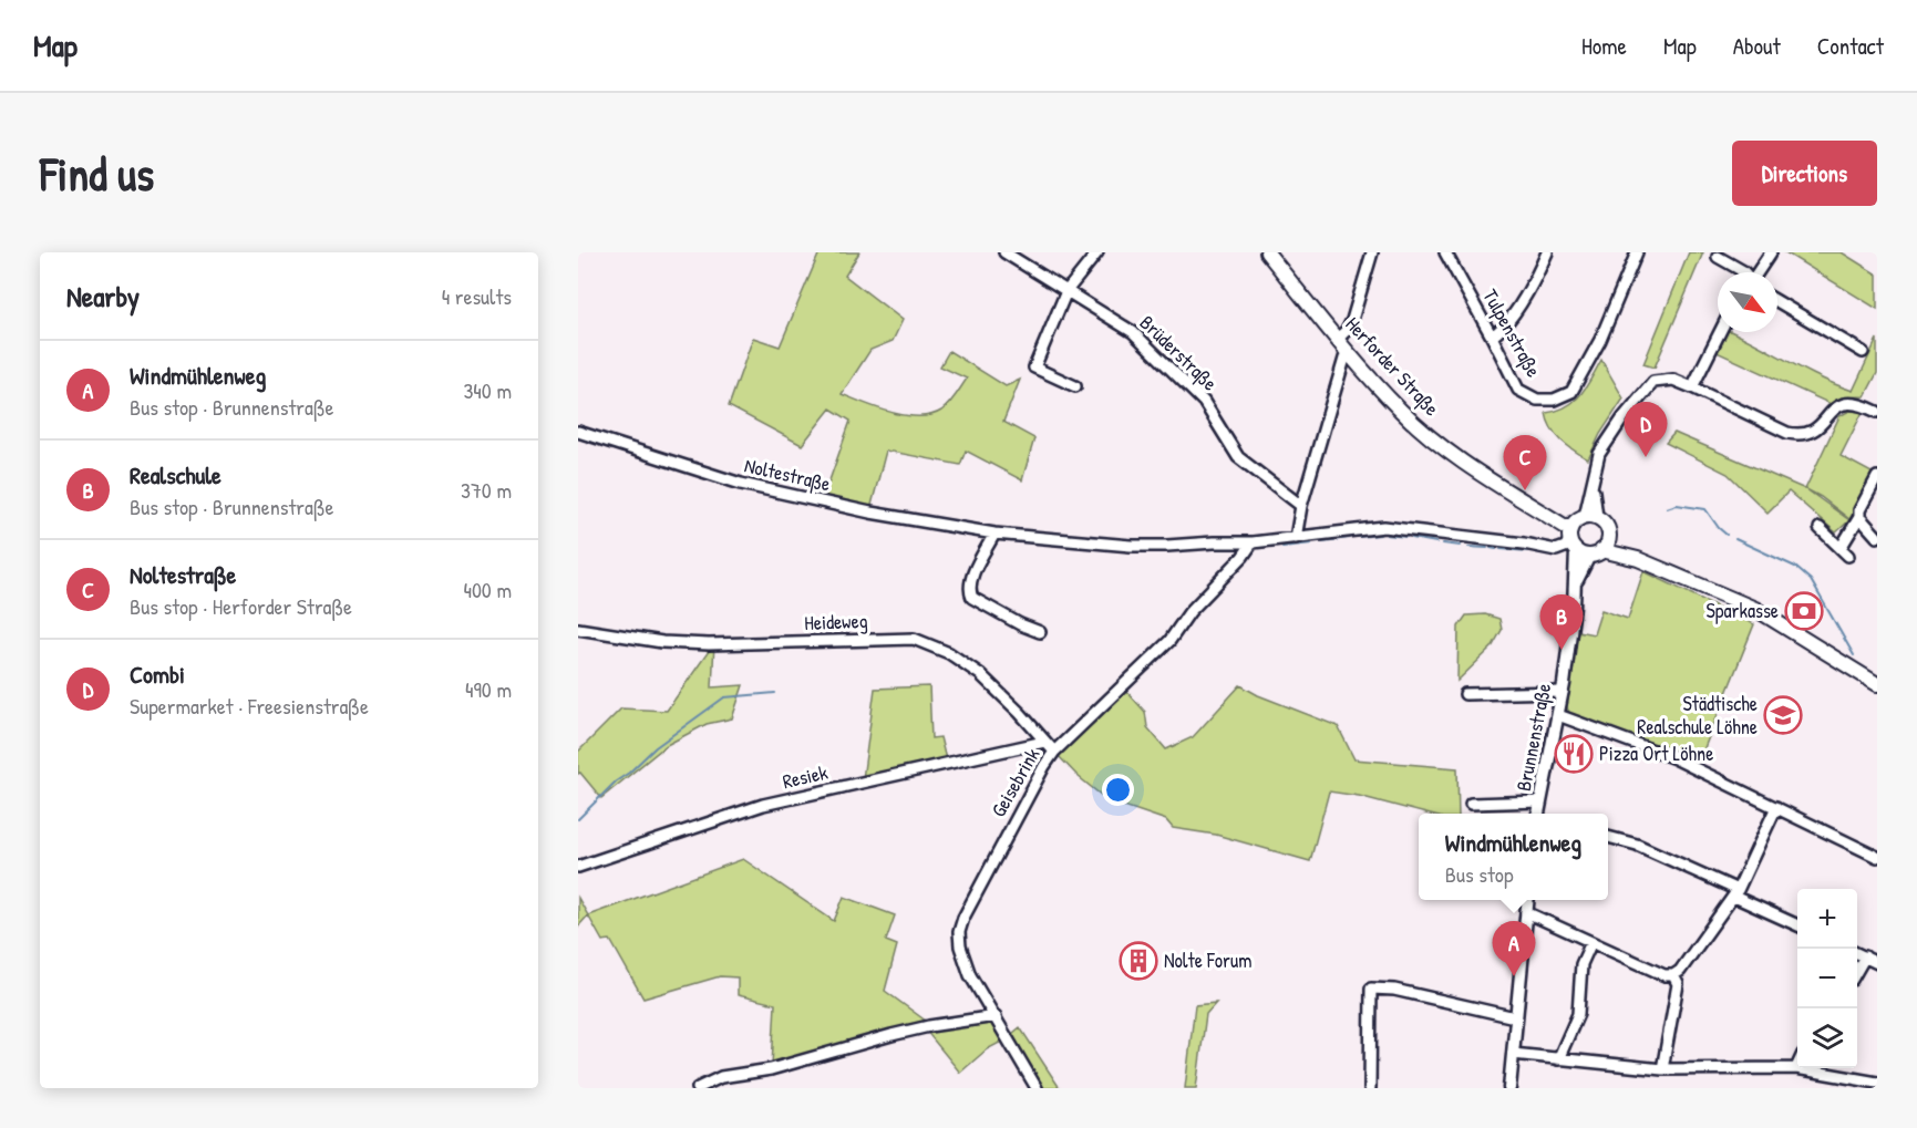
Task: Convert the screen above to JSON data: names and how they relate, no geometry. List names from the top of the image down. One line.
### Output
{"streets":{"main road":["Herforder Straße"],"street":["Tulpenstraße","Brüderstraße","Noltestraße","Heideweg","Brunnenstraße","Resiek","Geisebrink"]},"crossings":[["Herforder Straße","Noltestraße"],["Herforder Straße","Brunnenstraße"],["Noltestraße","Brunnenstraße"],["Noltestraße","Geisebrink"],["Heideweg","Resiek"],["Heideweg","Geisebrink"]],"places":{"bank":["Sparkasse"],"school or university":["Städtische Realschule Löhne"],"restaurant":["Pizza Ort Löhne"],"building":["Nolte Forum"]},"north":"bottom right","page":{"header":"Map","nav":["Home","Map","About","Contact"],"buttons":"Directions","title":"Find us","heading":["Nearby","4 results"],"list":[{"mark":"A","name":"Windmühlenweg","note":"Bus stop · Brunnenstraße","value":"340 m"},{"mark":"B","name":"Realschule","note":"Bus stop · Brunnenstraße","value":"370 m"},{"mark":"C","name":"Noltestraße","note":"Bus stop · Herforder Straße","value":"400 m"},{"mark":"D","name":"Combi","note":"Supermarket · Freesienstraße","value":"490 m"}],"pins":["D","C","B","A"],"popup":["Windmühlenweg","Bus stop"],"map_buttons":["+","−"]}}
